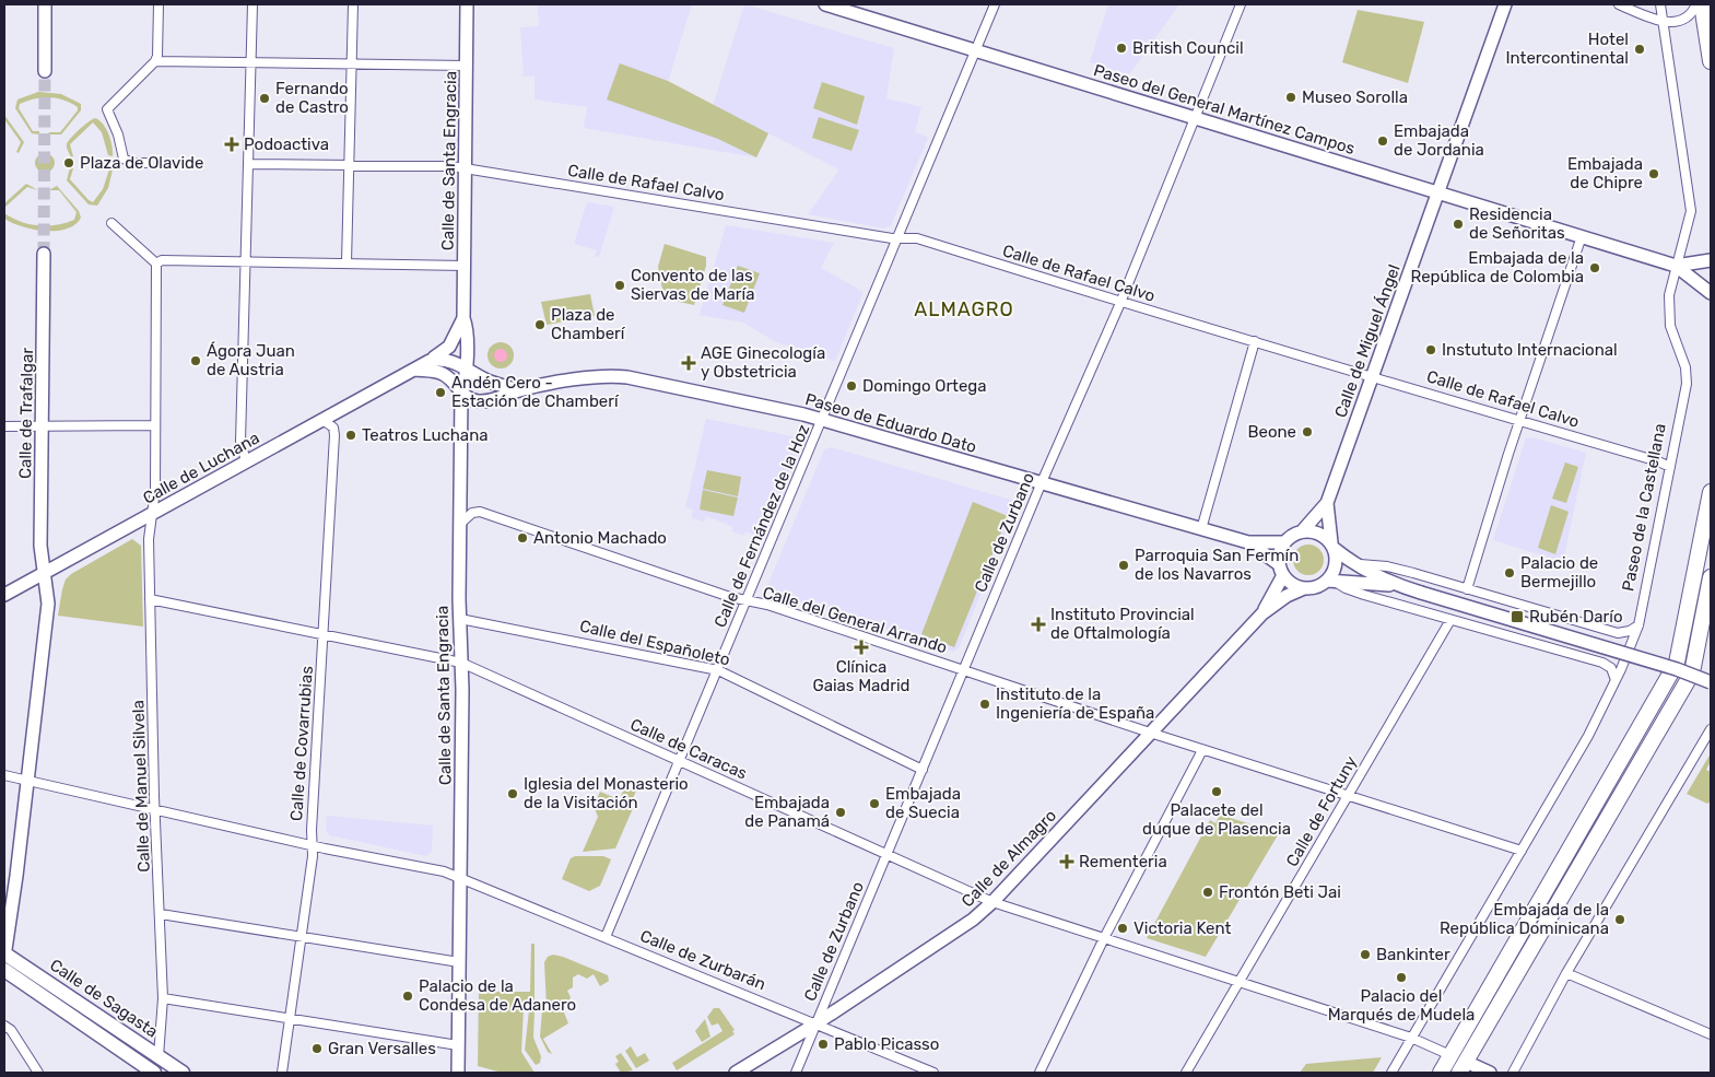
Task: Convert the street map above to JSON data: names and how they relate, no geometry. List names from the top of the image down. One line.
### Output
{"streets":{"main road":["Calle de Sagasta"],"street":["Paseo del General Martínez Campos","Calle de Santa Engracia","Calle de Rafael Calvo","Calle de Miguel Ángel","Calle de Trafalgar","Paseo de Eduardo Dato","Calle de Luchana","Paseo de la Castellana","Calle de Fernández de la Hoz","Calle de Zurbano","Calle del General Arrando","Calle del Españoleto","Calle de Covarrubias","Calle de Caracas","Calle de Manuel Silvela","Calle de Fortuny","Calle de Almagro","Calle de Zurbarán"]},"crossings":[["Paseo del General Martínez Campos","Calle de Miguel Ángel"],["Paseo del General Martínez Campos","Paseo de la Castellana"],["Paseo del General Martínez Campos","Calle de Fernández de la Hoz"],["Paseo del General Martínez Campos","Calle de Zurbano"],["Calle de Santa Engracia","Calle de Rafael Calvo"],["Calle de Santa Engracia","Calle de Luchana"],["Calle de Santa Engracia","Calle del General Arrando"],["Calle de Santa Engracia","Calle del Españoleto"],["Calle de Santa Engracia","Calle de Caracas"],["Calle de Santa Engracia","Calle de Zurbarán"],["Calle de Rafael Calvo","Calle de Miguel Ángel"],["Calle de Rafael Calvo","Paseo de la Castellana"],["Calle de Rafael Calvo","Calle de Fernández de la Hoz"],["Calle de Rafael Calvo","Calle de Zurbano"],["Calle de Miguel Ángel","Paseo de Eduardo Dato"],["Calle de Miguel Ángel","Calle de Almagro"],["Calle de Trafalgar","Calle de Luchana"],["Calle de Trafalgar","Calle de Zurbarán"],["Calle de Trafalgar","Calle de Sagasta"],["Paseo de Eduardo Dato","Calle de Fernández de la Hoz"],["Paseo de Eduardo Dato","Calle de Zurbano"],["Paseo de Eduardo Dato","Calle de Almagro"],["Calle de Luchana","Calle de Covarrubias"],["Calle de Luchana","Calle de Manuel Silvela"],["Paseo de la Castellana","Calle del General Arrando"],["Paseo de la Castellana","Calle de Caracas"],["Calle de Fernández de la Hoz","Calle del General Arrando"],["Calle de Fernández de la Hoz","Calle del Españoleto"],["Calle de Fernández de la Hoz","Calle de Caracas"],["Calle de Fernández de la Hoz","Calle de Zurbarán"],["Calle de Zurbano","Calle del General Arrando"],["Calle de Zurbano","Calle del Españoleto"],["Calle de Zurbano","Calle de Caracas"],["Calle de Zurbano","Calle de Almagro"],["Calle de Zurbano","Calle de Zurbarán"],["Calle del General Arrando","Calle de Fortuny"],["Calle del General Arrando","Calle de Almagro"],["Calle de Covarrubias","Calle de Caracas"],["Calle de Covarrubias","Calle de Zurbarán"],["Calle de Caracas","Calle de Manuel Silvela"],["Calle de Caracas","Calle de Fortuny"],["Calle de Caracas","Calle de Almagro"],["Calle de Manuel Silvela","Calle de Zurbarán"],["Calle de Manuel Silvela","Calle de Sagasta"],["Calle de Almagro","Calle de Zurbarán"]],"districts":["ALMAGRO"],"places":{"other":["British Council","Hotel Intercontinental","Museo Sorolla","Fernando de Castro","Embajada de Jordania","Plaza de Olavide","Embajada de Chipre","Residencia de Señoritas","Embajada de la República de Colombia","Convento de las Siervas de María","Plaza de Chamberí","Instututo Internacional","Ágora Juan de Austria","Domingo Ortega","Andén Cero - Estación de Chamberí","Beone","Teatros Luchana","Antonio Machado","Parroquia San Fermín de los Navarros","Palacio de Bermejillo","Instituto de la Ingeniería de España","Palacete del duque de Plasencia","Iglesia del Monasterio de la Visitación","Embajada de Suecia","Embajada de Panamá","Frontón Beti Jai","Embajada de la República Dominicana","Victoria Kent","Bankinter","Palacio del Marqués de Mudela","Palacio de la Condesa de Adanero","Pablo Picasso","Gran Versalles"],"health":["Podoactiva","AGE Ginecología y Obstetricia","Instituto Provincial de Oftalmología","Clínica Gaias Madrid","Rementeria"],"transit":["Rubén Darío"]}}
